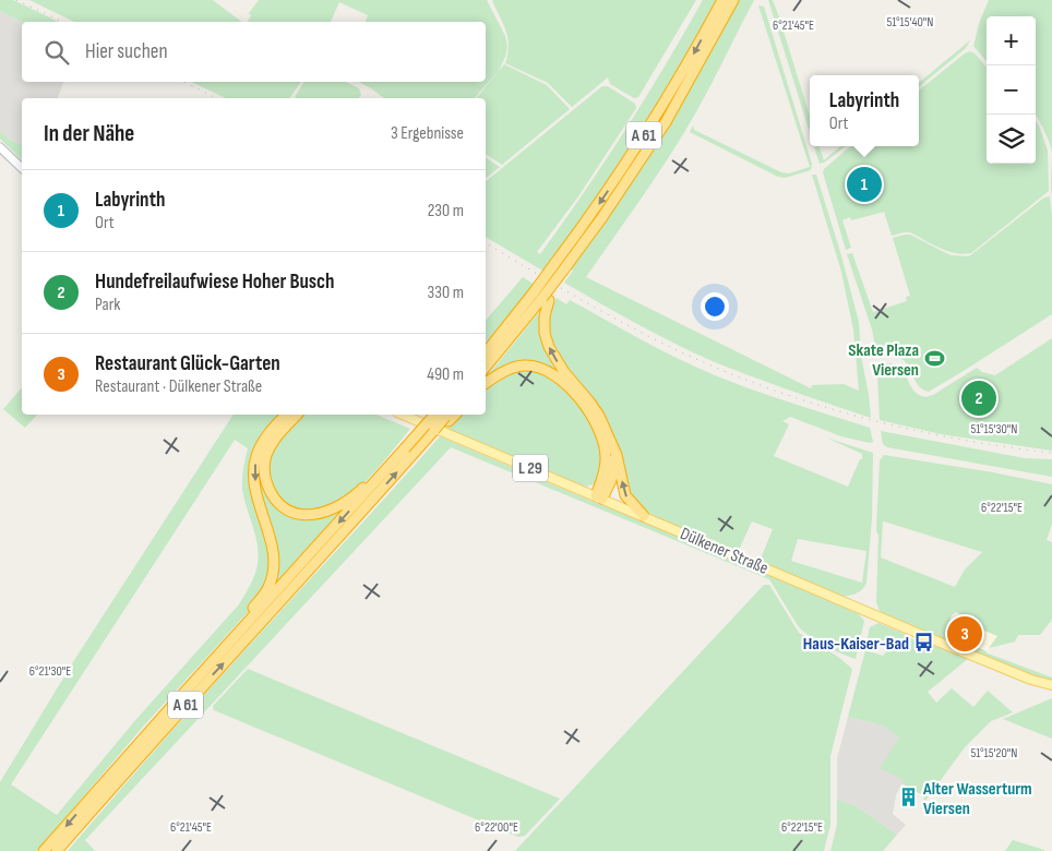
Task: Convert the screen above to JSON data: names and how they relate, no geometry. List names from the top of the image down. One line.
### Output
{"streets":{"highway":["A 61"],"main road":["L 29","Dülkener Straße"]},"places":{"sports":["Skate Plaza Viersen"],"bus stop":["Haus-Kaiser-Bad"],"building":["Alter Wasserturm Viersen"]},"page":{"map_buttons":["+","−"],"search":"Hier suchen","popup":["Labyrinth","Ort"],"heading":["In der Nähe","3 Ergebnisse"],"pins":["1","2","3"],"list":[{"mark":"1","name":"Labyrinth","note":"Ort","value":"230 m"},{"mark":"2","name":"Hundefreilaufwiese Hoher Busch","note":"Park","value":"330 m"},{"mark":"3","name":"Restaurant Glück-Garten","note":"Restaurant · Dülkener Straße","value":"490 m"}]},"coordinates":["51°15'40\"N","6°21'45\"E","51°15'30\"N","6°22'15\"E","6°21'30\"E","51°15'20\"N","6°22'00\"E"]}
